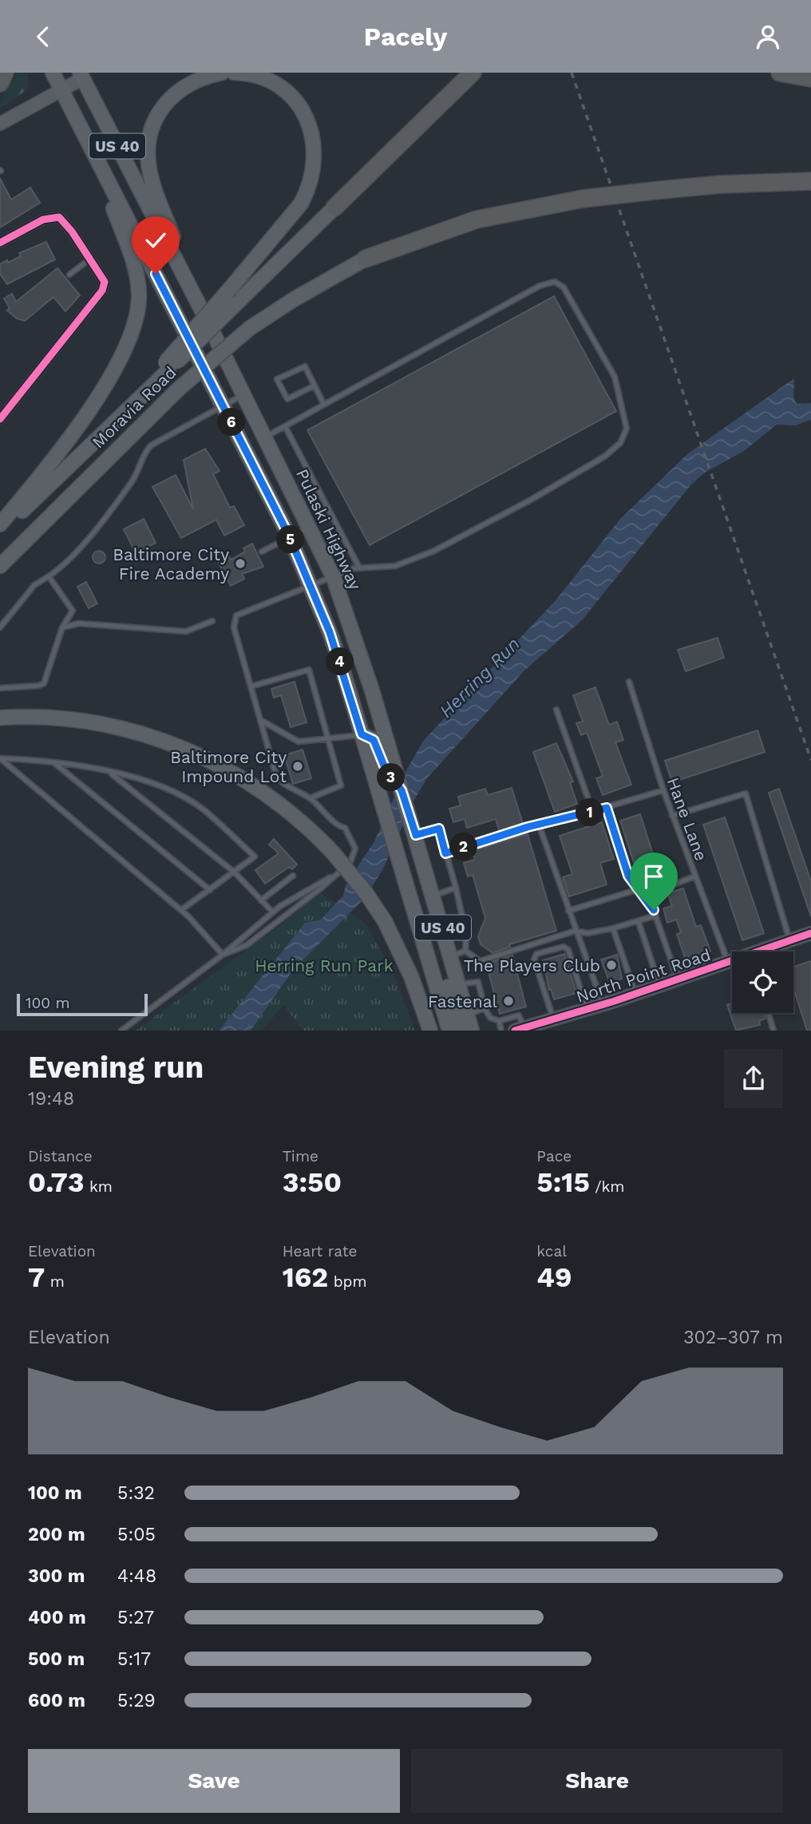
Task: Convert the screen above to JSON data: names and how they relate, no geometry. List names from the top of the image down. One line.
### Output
{"streets":{"main road":["US 40","Moravia Road","Pulaski Highway"],"street":["North Point Road"],"lane":["Hane Lane"]},"crossings":[["Hane Lane","North Point Road"]],"water":["Herring Run"],"parks":["Herring Run Park"],"places":["Baltimore City Fire Academy","Baltimore City Impound Lot","The Players Club","Fastenal"],"scale_bar":"100 m","page":{"header":"Pacely","pins":["6","5","4","3","1","2"],"scale":"100 m","heading":["Evening run","19:48"],"stats":[["Distance","0.73 km"],["Time","3:50"],["Pace","5:15 /km"],["Elevation","7 m"],["Heart rate","162 bpm"],["kcal","49"]],"chart":["Elevation","302–307 m"],"list":[{"name":"100 m","note":"5:32"},{"name":"200 m","note":"5:05"},{"name":"300 m","note":"4:48"},{"name":"400 m","note":"5:27"},{"name":"500 m","note":"5:17"},{"name":"600 m","note":"5:29"}],"buttons":["Save","Share"]}}
